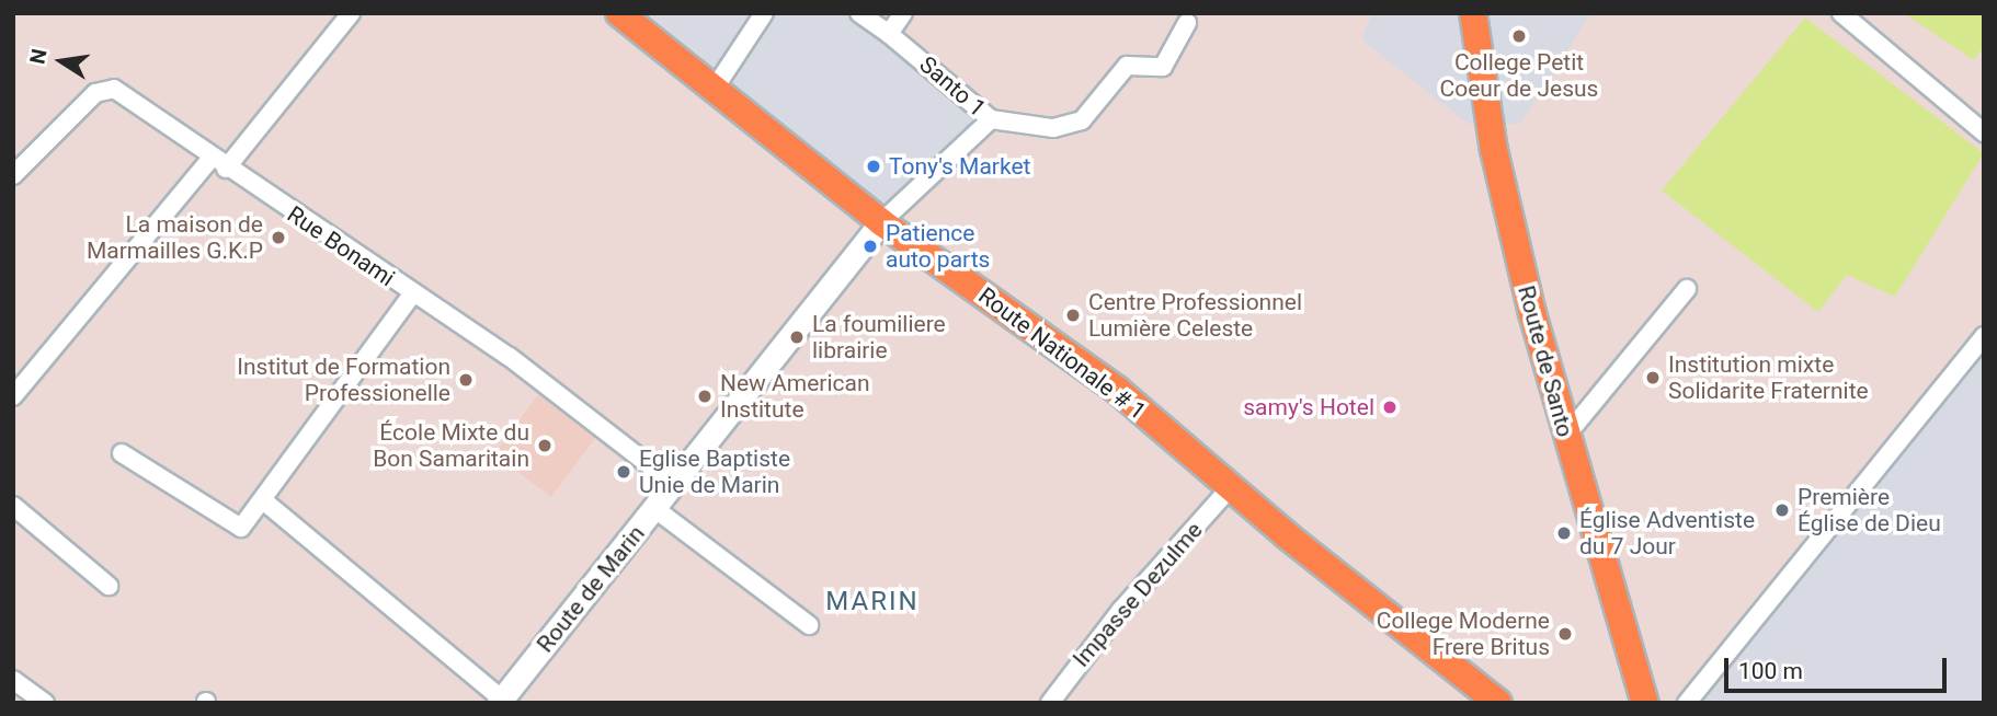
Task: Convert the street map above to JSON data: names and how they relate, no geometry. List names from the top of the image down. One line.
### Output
{"streets":{"main road":["Route Nationale # 1","Route de Santo","Route de Marin"],"street":["Santo 1","Rue Bonami","Impasse Dezulme"]},"crossings":[["Santo 1","Route Nationale # 1"],["Santo 1","Route de Marin"],["Rue Bonami","Route de Marin"],["Route Nationale # 1","Route de Marin"],["Route Nationale # 1","Impasse Dezulme"]],"districts":["MARIN"],"places":["College Petit Coeur de Jesus","Tony's Market","La maison de Marmailles G.K.P","Patience auto parts","Centre Professionnel Lumière Celeste","La foumiliere librairie","Institution mixte Solidarite Fraternite","Institut de Formation Professionelle","New American Institute","samy's Hotel","École Mixte du Bon Samaritain","Eglise Baptiste Unie de Marin","Première Église de Dieu","Église Adventiste du 7 Jour","College Moderne Frere Britus"],"scale_bar":"100 m","north":"left"}
